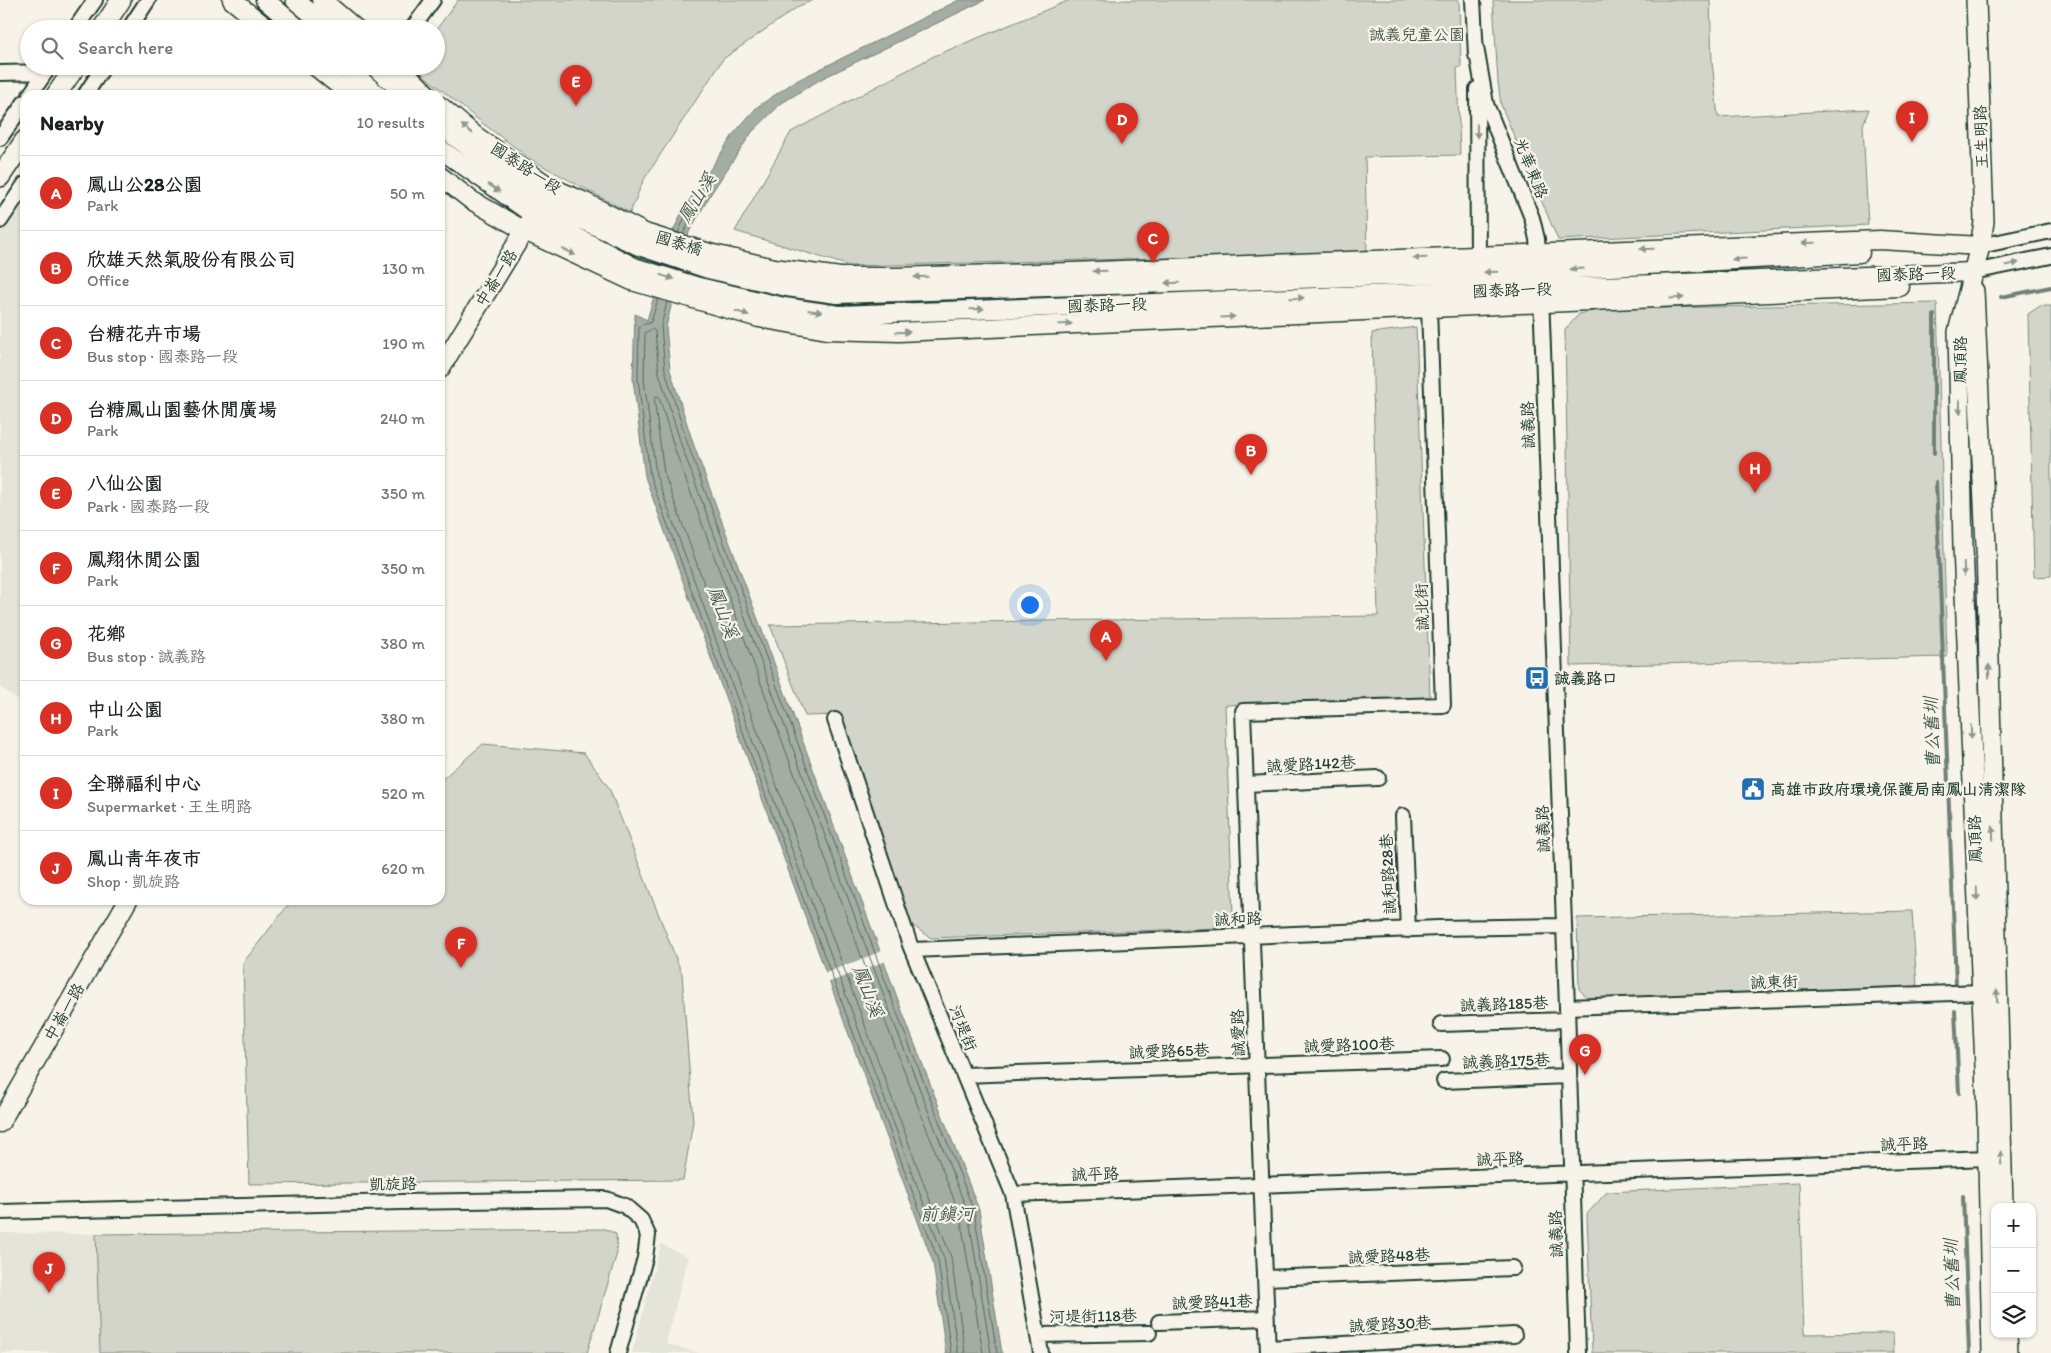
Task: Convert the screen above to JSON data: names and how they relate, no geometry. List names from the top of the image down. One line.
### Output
{"streets":{"main road":["王生明路","鳳頂路"],"street":["國泰路一段","光華東路","國泰橋","中崙一路","誠義路","誠北街","誠愛路142巷","誠和路28巷","誠和路","誠東街","誠義路185巷","河堤街","誠愛路","誠愛路100巷","誠愛路65巷","誠義路175巷","誠平路","凱旋路","誠愛路48巷","誠愛路41巷","河堤街118巷","誠愛路30巷"]},"crossings":[["王生明路","國泰路一段"],["王生明路","鳳頂路"],["國泰路一段","光華東路"],["國泰路一段","國泰橋"],["國泰路一段","中崙一路"],["國泰路一段","鳳頂路"],["國泰路一段","誠義路"],["國泰路一段","誠北街"],["光華東路","誠義路"],["鳳頂路","誠東街"],["鳳頂路","誠平路"],["誠義路","誠和路"],["誠義路","誠東街"],["誠義路","誠義路185巷"],["誠義路","誠義路175巷"],["誠義路","誠平路"],["誠北街","誠愛路"],["誠愛路142巷","誠愛路"],["誠和路28巷","誠和路"],["誠和路","河堤街"],["誠和路","誠愛路"],["誠東街","誠義路185巷"],["河堤街","誠愛路65巷"],["河堤街","誠平路"],["河堤街","河堤街118巷"],["誠愛路","誠愛路100巷"],["誠愛路","誠愛路65巷"],["誠愛路","誠平路"],["誠愛路","誠愛路48巷"],["誠愛路","誠愛路41巷"],["誠愛路","誠愛路30巷"],["誠愛路100巷","誠愛路65巷"]],"water":["鳳山溪","曹公舊圳","前鎮河"],"parks":["誠義兒童公園"],"places":{"bus stop":["誠義路口"],"public building":["高雄市政府環境保護局南鳳山清潔隊"]},"page":{"search":"Search here","pins":["E","I","D","C","B","H","A","F","G","J"],"heading":["Nearby","10 results"],"list":[{"mark":"A","name":"鳳山公28公園","note":"Park","value":"50 m"},{"mark":"B","name":"欣雄天然氣股份有限公司","note":"Office","value":"130 m"},{"mark":"C","name":"台糖花卉市場","note":"Bus stop · 國泰路一段","value":"190 m"},{"mark":"D","name":"台糖鳳山園藝休閒廣場","note":"Park","value":"240 m"},{"mark":"E","name":"八仙公園","note":"Park · 國泰路一段","value":"350 m"},{"mark":"F","name":"鳳翔休閒公園","note":"Park","value":"350 m"},{"mark":"G","name":"花鄉","note":"Bus stop · 誠義路","value":"380 m"},{"mark":"H","name":"中山公園","note":"Park","value":"380 m"},{"mark":"I","name":"全聯福利中心","note":"Supermarket · 王生明路","value":"520 m"},{"mark":"J","name":"鳳山青年夜市","note":"Shop · 凱旋路","value":"620 m"}],"map_buttons":["+","−"]}}
